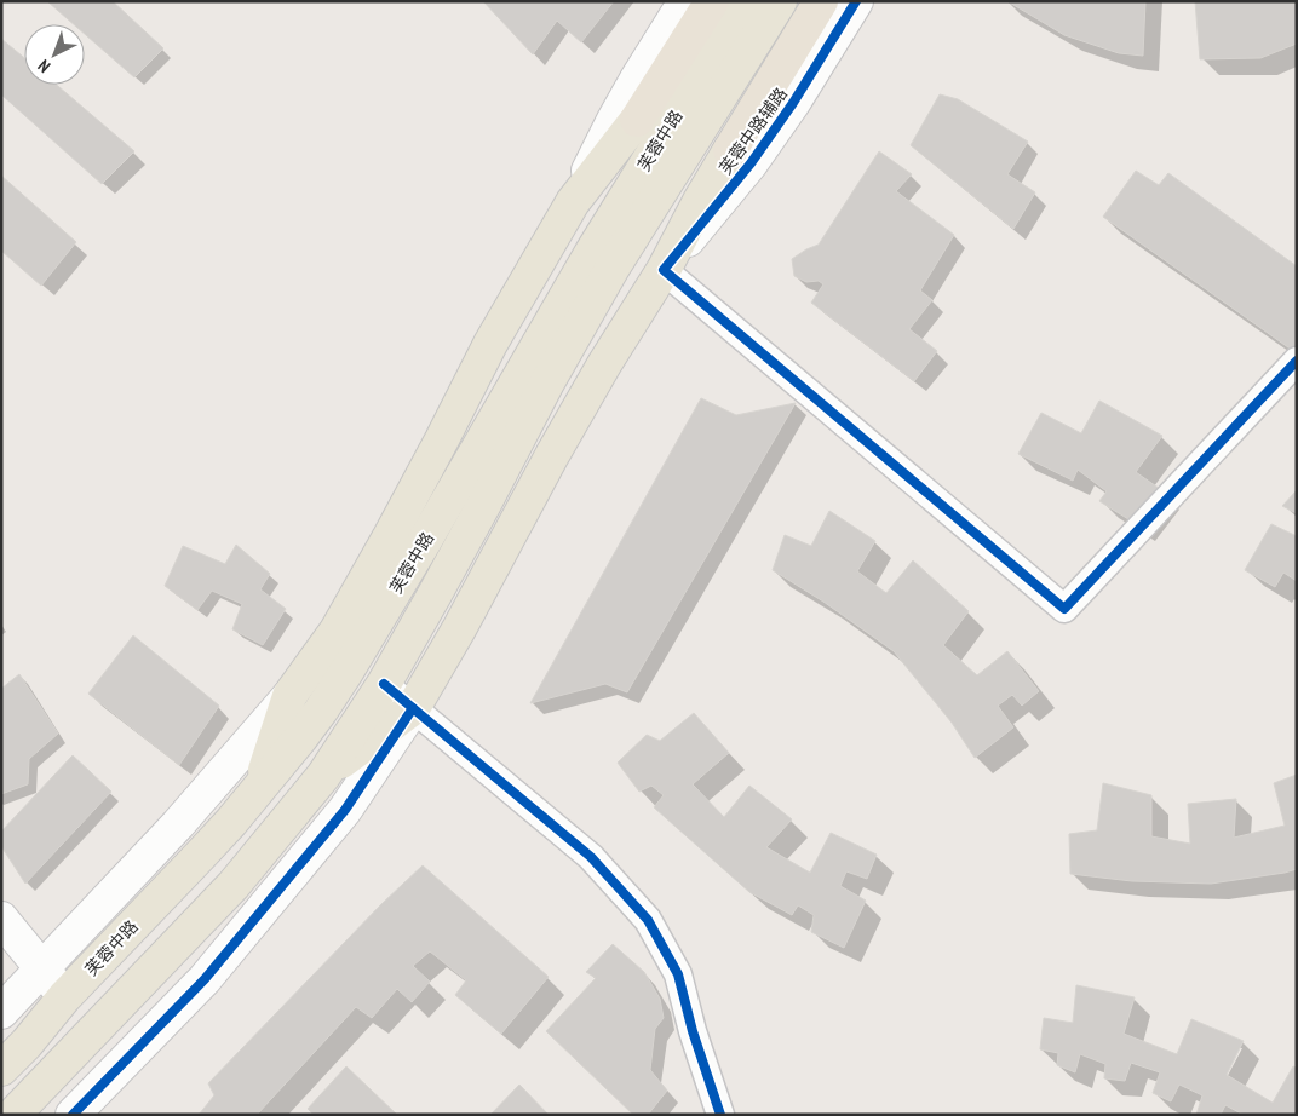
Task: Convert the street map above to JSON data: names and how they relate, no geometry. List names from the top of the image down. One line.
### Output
{"streets":{"main road":["芙蓉中路"],"street":["芙蓉中路辅路"]},"north":"bottom left"}
